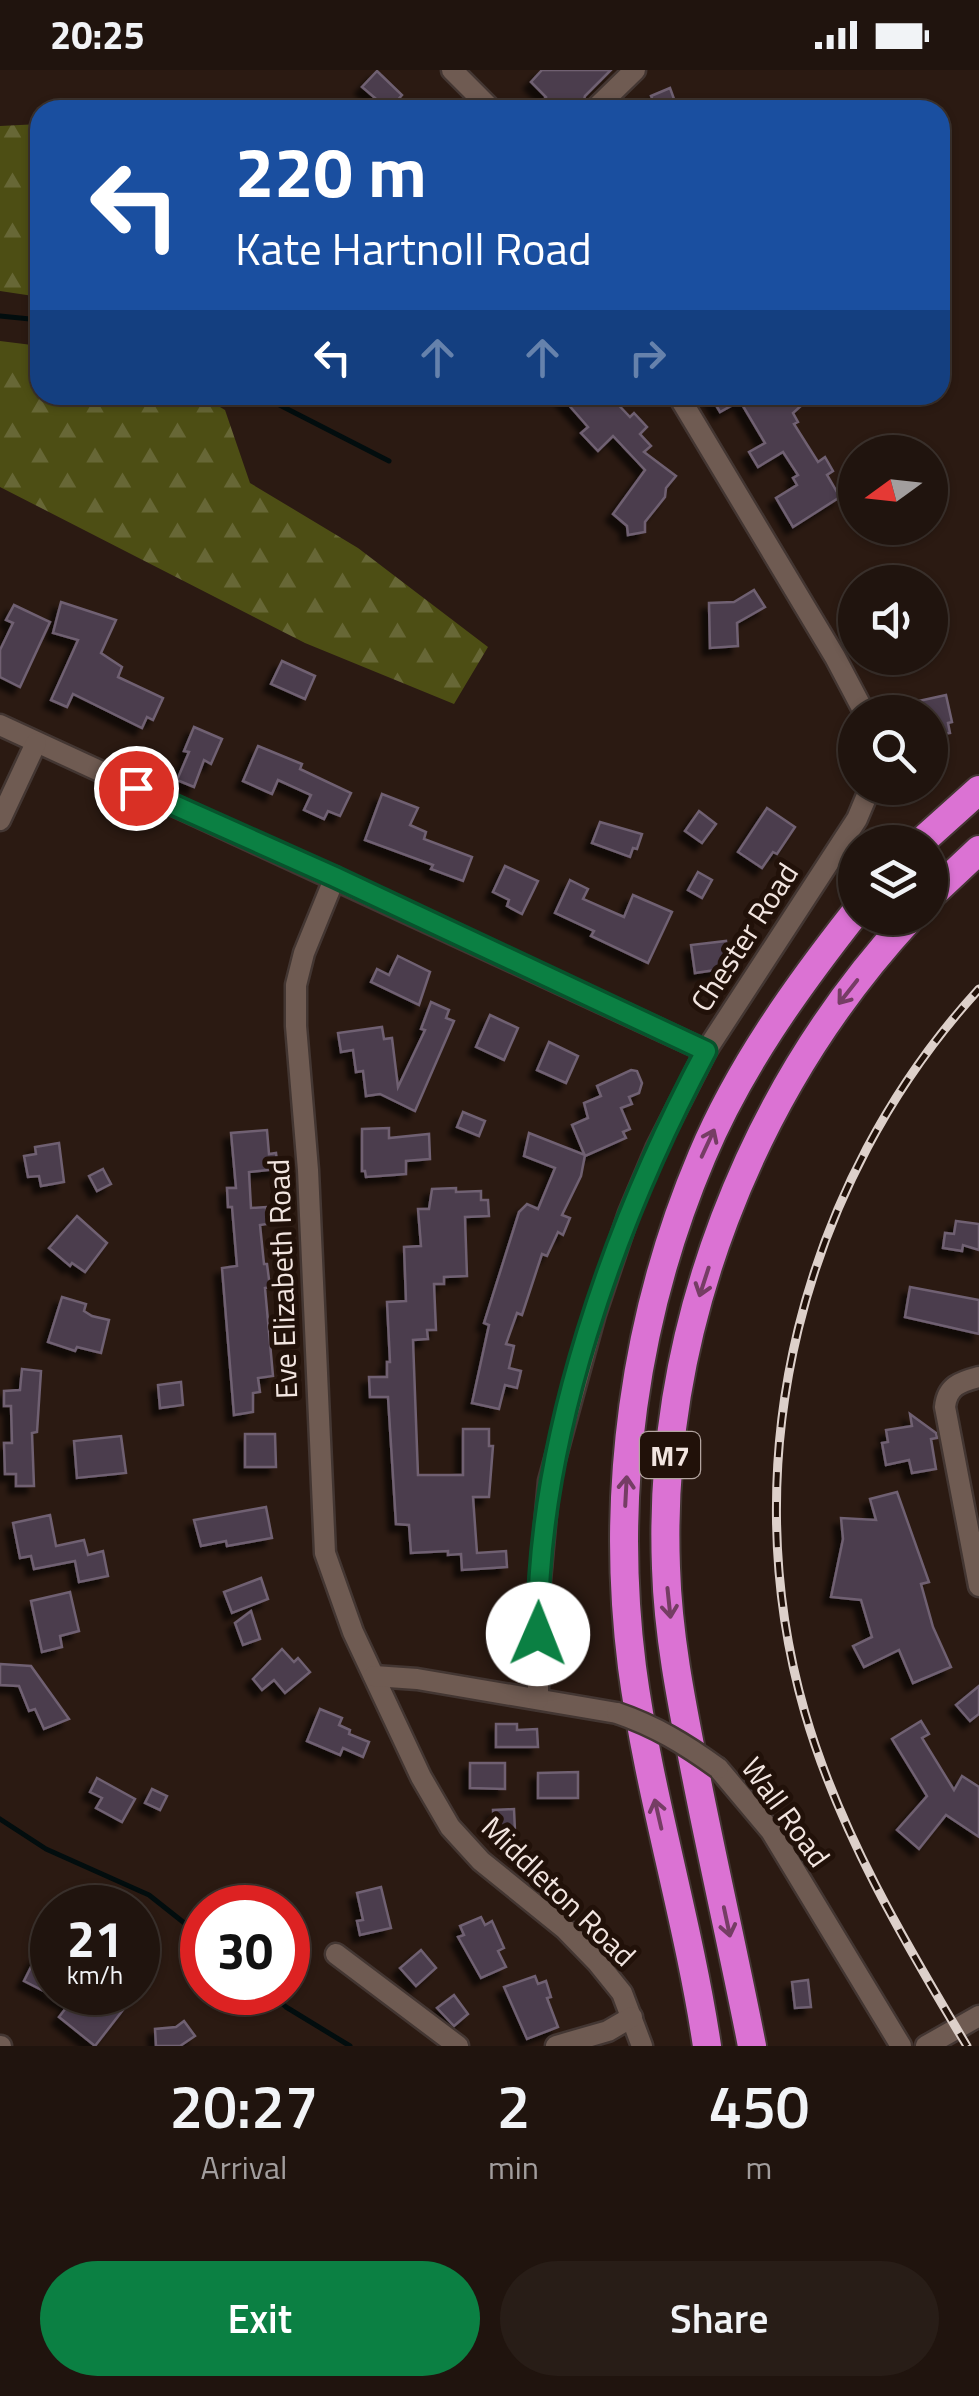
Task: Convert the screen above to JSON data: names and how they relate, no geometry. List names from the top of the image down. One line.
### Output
{"streets":{"highway":["M7"],"street":["Chester Road","Eve Elizabeth Road","Wall Road","Middleton Road"]},"crossings":[["Chester Road","Wall Road"],["Eve Elizabeth Road","Wall Road"],["Eve Elizabeth Road","Middleton Road"],["Wall Road","Middleton Road"]],"north":"left","page":{"status":"20:25","turn":["220 m","Kate Hartnoll Road"],"speed":"21 km/h","limit":"30","eta":["20:27","Arrival","2","min","450","m"],"buttons":["Exit","Share"]}}
